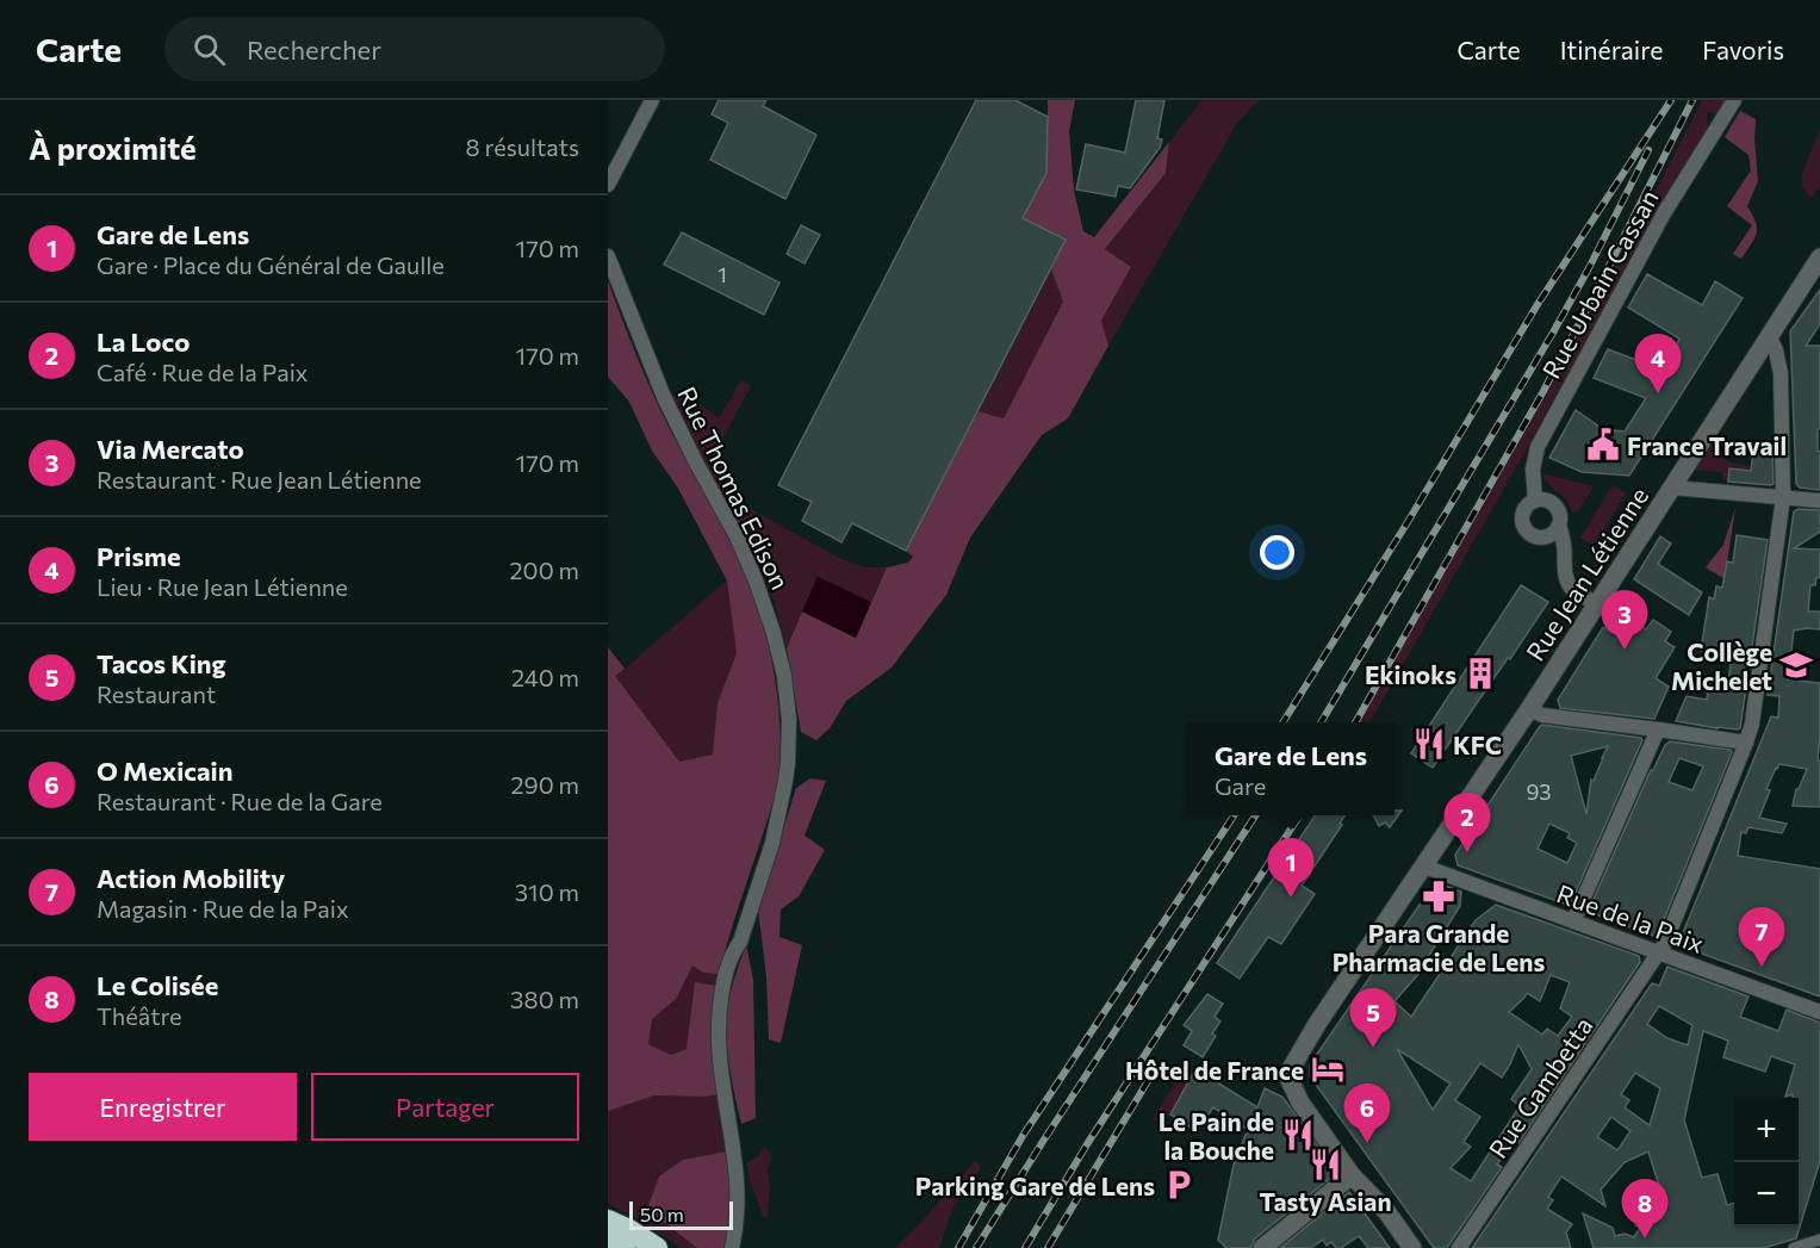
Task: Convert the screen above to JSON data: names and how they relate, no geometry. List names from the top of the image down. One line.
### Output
{"streets":{"street":["Rue Urbain Cassan","Rue Thomas Edison","Rue Jean Létienne","Rue de la Paix","Rue Gambetta"]},"crossings":[["Rue Jean Létienne","Rue de la Paix"],["Rue Jean Létienne","Rue Gambetta"],["Rue de la Paix","Rue Gambetta"]],"places":{"public building":["France Travail"],"school or university":["Collège Michelet"],"building":["Ekinoks"],"restaurant":["KFC","Le Pain de la Bouche","Tasty Asian"],"pharmacy":["Para Grande Pharmacie de Lens"],"hotel":["Hôtel de France"],"parking":["Parking Gare de Lens"]},"house_numbers":["1","93"],"scale_bar":"50 m","page":{"header":"Carte","search":"Rechercher","nav":["Carte","Itinéraire","Favoris"],"heading":["À proximité","8 résultats"],"list":[{"mark":"1","name":"Gare de Lens","note":"Gare · Place du Général de Gaulle","value":"170 m"},{"mark":"2","name":"La Loco","note":"Café · Rue de la Paix","value":"170 m"},{"mark":"3","name":"Via Mercato","note":"Restaurant · Rue Jean Létienne","value":"170 m"},{"mark":"4","name":"Prisme","note":"Lieu · Rue Jean Létienne","value":"200 m"},{"mark":"5","name":"Tacos King","note":"Restaurant","value":"240 m"},{"mark":"6","name":"O Mexicain","note":"Restaurant · Rue de la Gare","value":"290 m"},{"mark":"7","name":"Action Mobility","note":"Magasin · Rue de la Paix","value":"310 m"},{"mark":"8","name":"Le Colisée","note":"Théâtre","value":"380 m"}],"pins":["4","3","2","1","7","5","6","8"],"popup":["Gare de Lens","Gare"],"buttons":["Enregistrer","Partager"],"map_buttons":["+","−"],"scale":"50 m"}}
